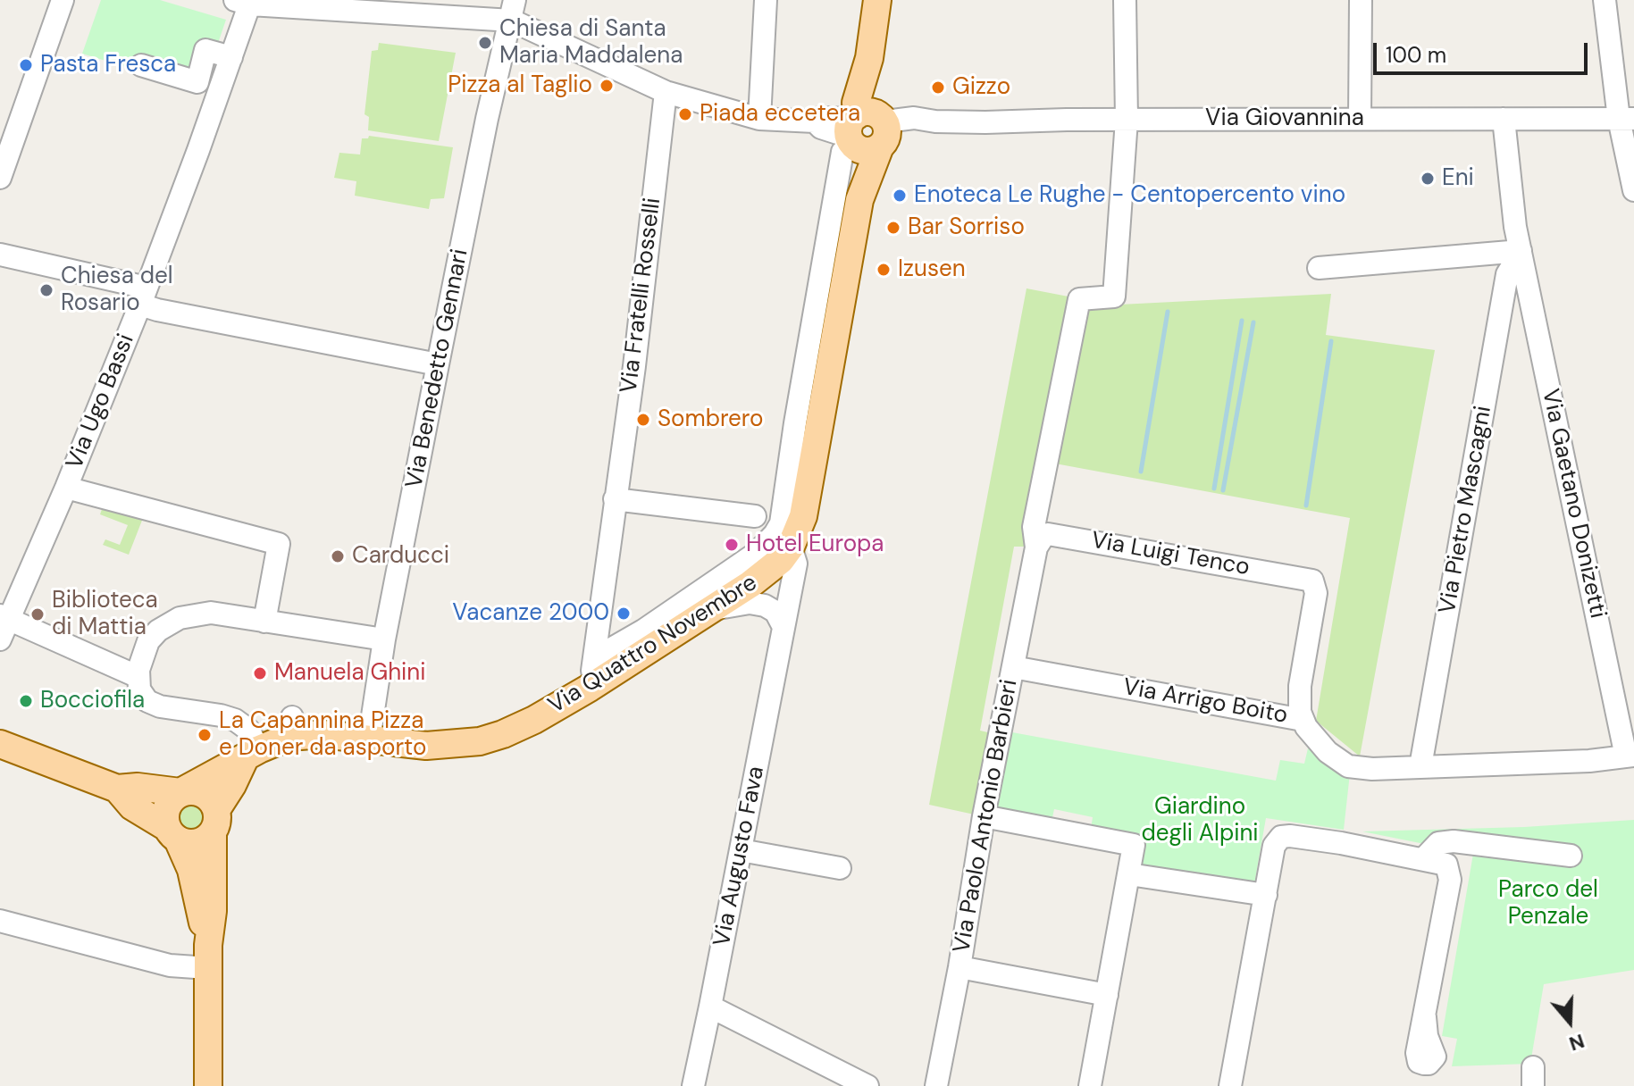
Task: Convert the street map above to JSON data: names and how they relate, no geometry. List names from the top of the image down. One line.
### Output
{"streets":{"main road":["Via Quattro Novembre"],"street":["Via Giovannina","Via Fratelli Rosselli","Via Benedetto Gennari","Via Ugo Bassi","Via Gaetano Donizetti","Via Pietro Mascagni","Via Luigi Tenco","Via Arrigo Boito","Via Paolo Antonio Barbieri","Via Augusto Fava"]},"crossings":[["Via Giovannina","Via Fratelli Rosselli"],["Via Giovannina","Via Benedetto Gennari"],["Via Giovannina","Via Gaetano Donizetti"],["Via Giovannina","Via Quattro Novembre"],["Via Giovannina","Via Paolo Antonio Barbieri"],["Via Fratelli Rosselli","Via Quattro Novembre"],["Via Benedetto Gennari","Via Quattro Novembre"],["Via Gaetano Donizetti","Via Pietro Mascagni"],["Via Gaetano Donizetti","Via Arrigo Boito"],["Via Pietro Mascagni","Via Arrigo Boito"],["Via Luigi Tenco","Via Arrigo Boito"],["Via Luigi Tenco","Via Paolo Antonio Barbieri"],["Via Quattro Novembre","Via Augusto Fava"],["Via Arrigo Boito","Via Paolo Antonio Barbieri"]],"parks":["Giardino degli Alpini","Parco del Penzale"],"places":["Chiesa di Santa Maria Maddalena","Pasta Fresca","Pizza al Taglio","Gizzo","Piada eccetera","Eni","Enoteca Le Rughe - Centopercento vino","Bar Sorriso","Izusen","Chiesa del Rosario","Sombrero","Hotel Europa","Carducci","Vacanze 2000","Biblioteca di Mattia","Manuela Ghini","Bocciofila","La Capannina Pizza e Doner da asporto"],"scale_bar":"100 m","north":"bottom"}
